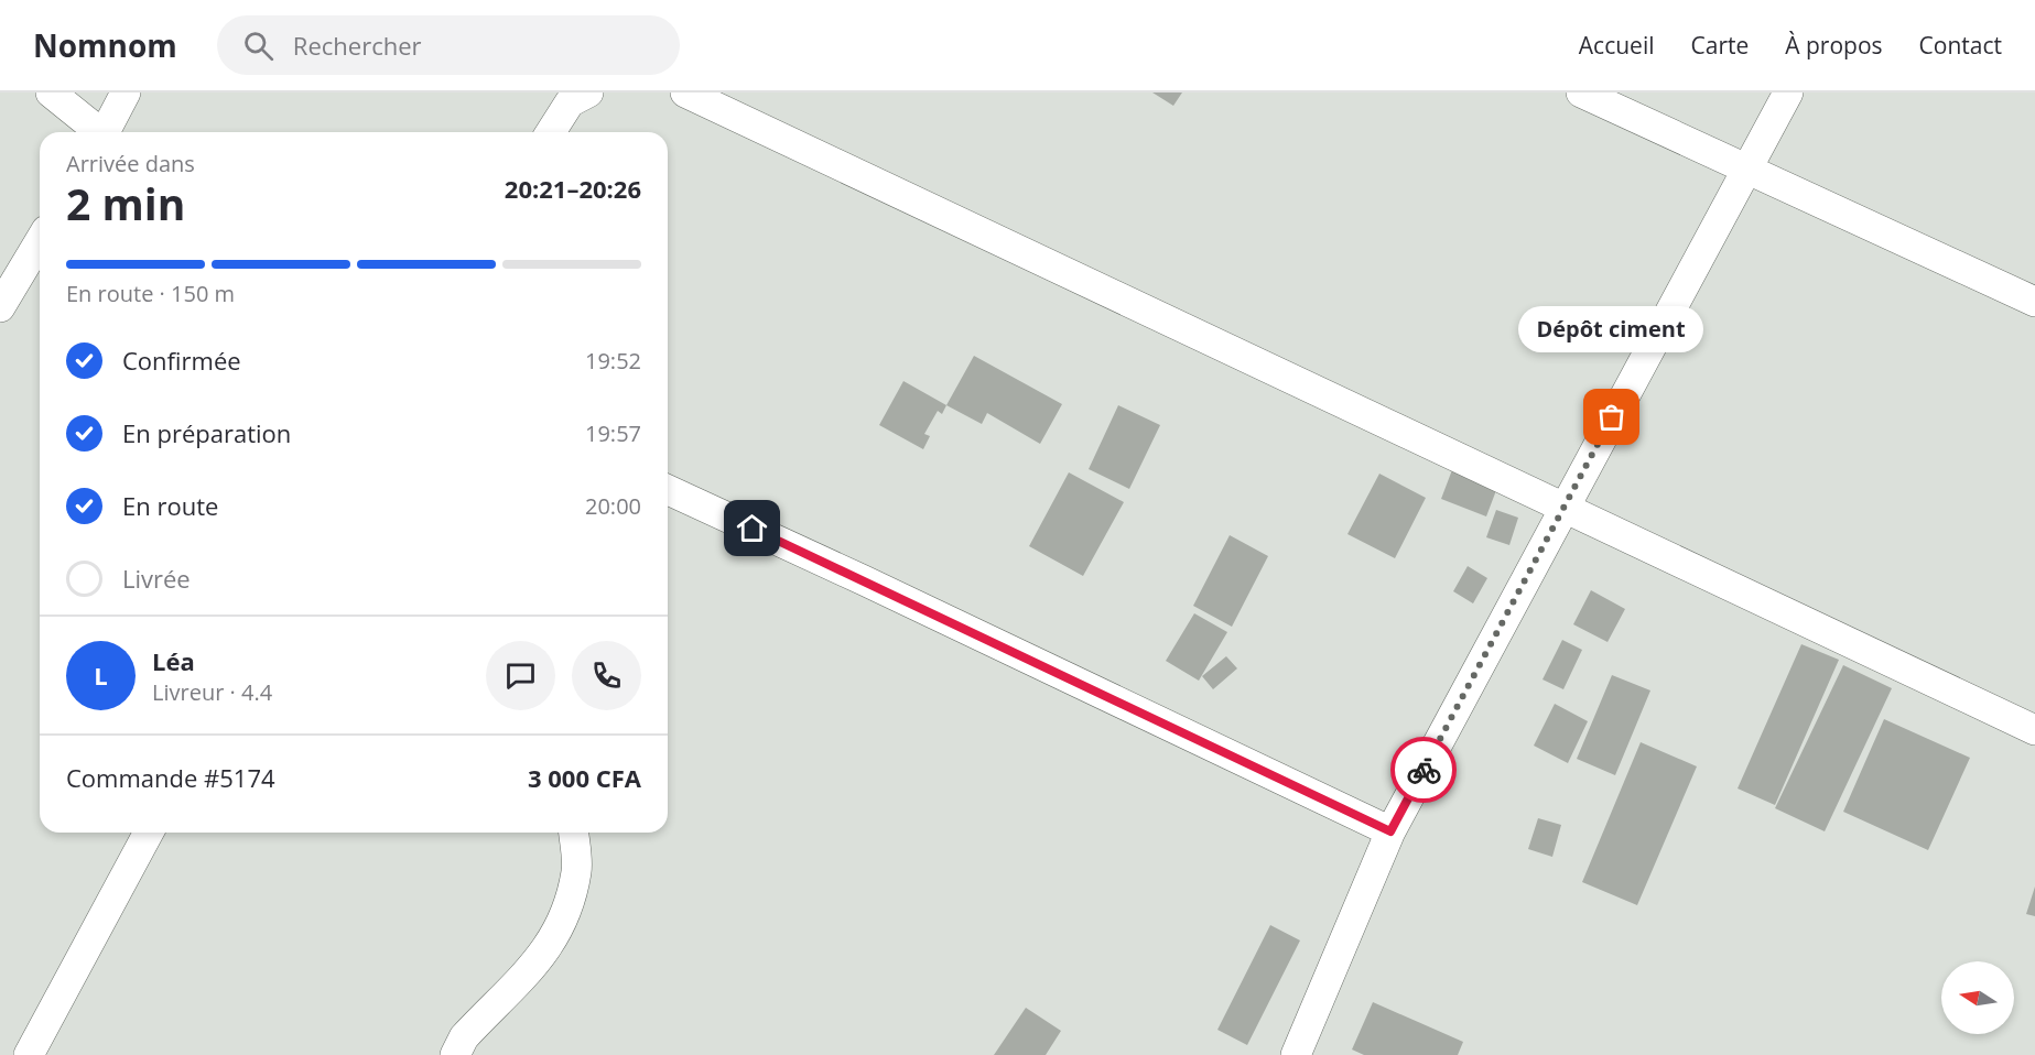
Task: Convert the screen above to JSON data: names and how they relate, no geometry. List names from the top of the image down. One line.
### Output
{"places":["Dépôt ciment"],"north":"left","page":{"header":"Nomnom","search":"Rechercher","nav":["Accueil","Carte","À propos","Contact"],"heading":["2 min","Arrivée dans","20:21–20:26"],"panel":["Léa","Livreur · 4.4","Commande #5174","3 000 CFA"],"bar":"En route · 150 m","bubble":"Dépôt ciment","list":[["Confirmée","19:52"],["En préparation","19:57"],["En route","20:00"],"Livrée"],"round":"L"}}
